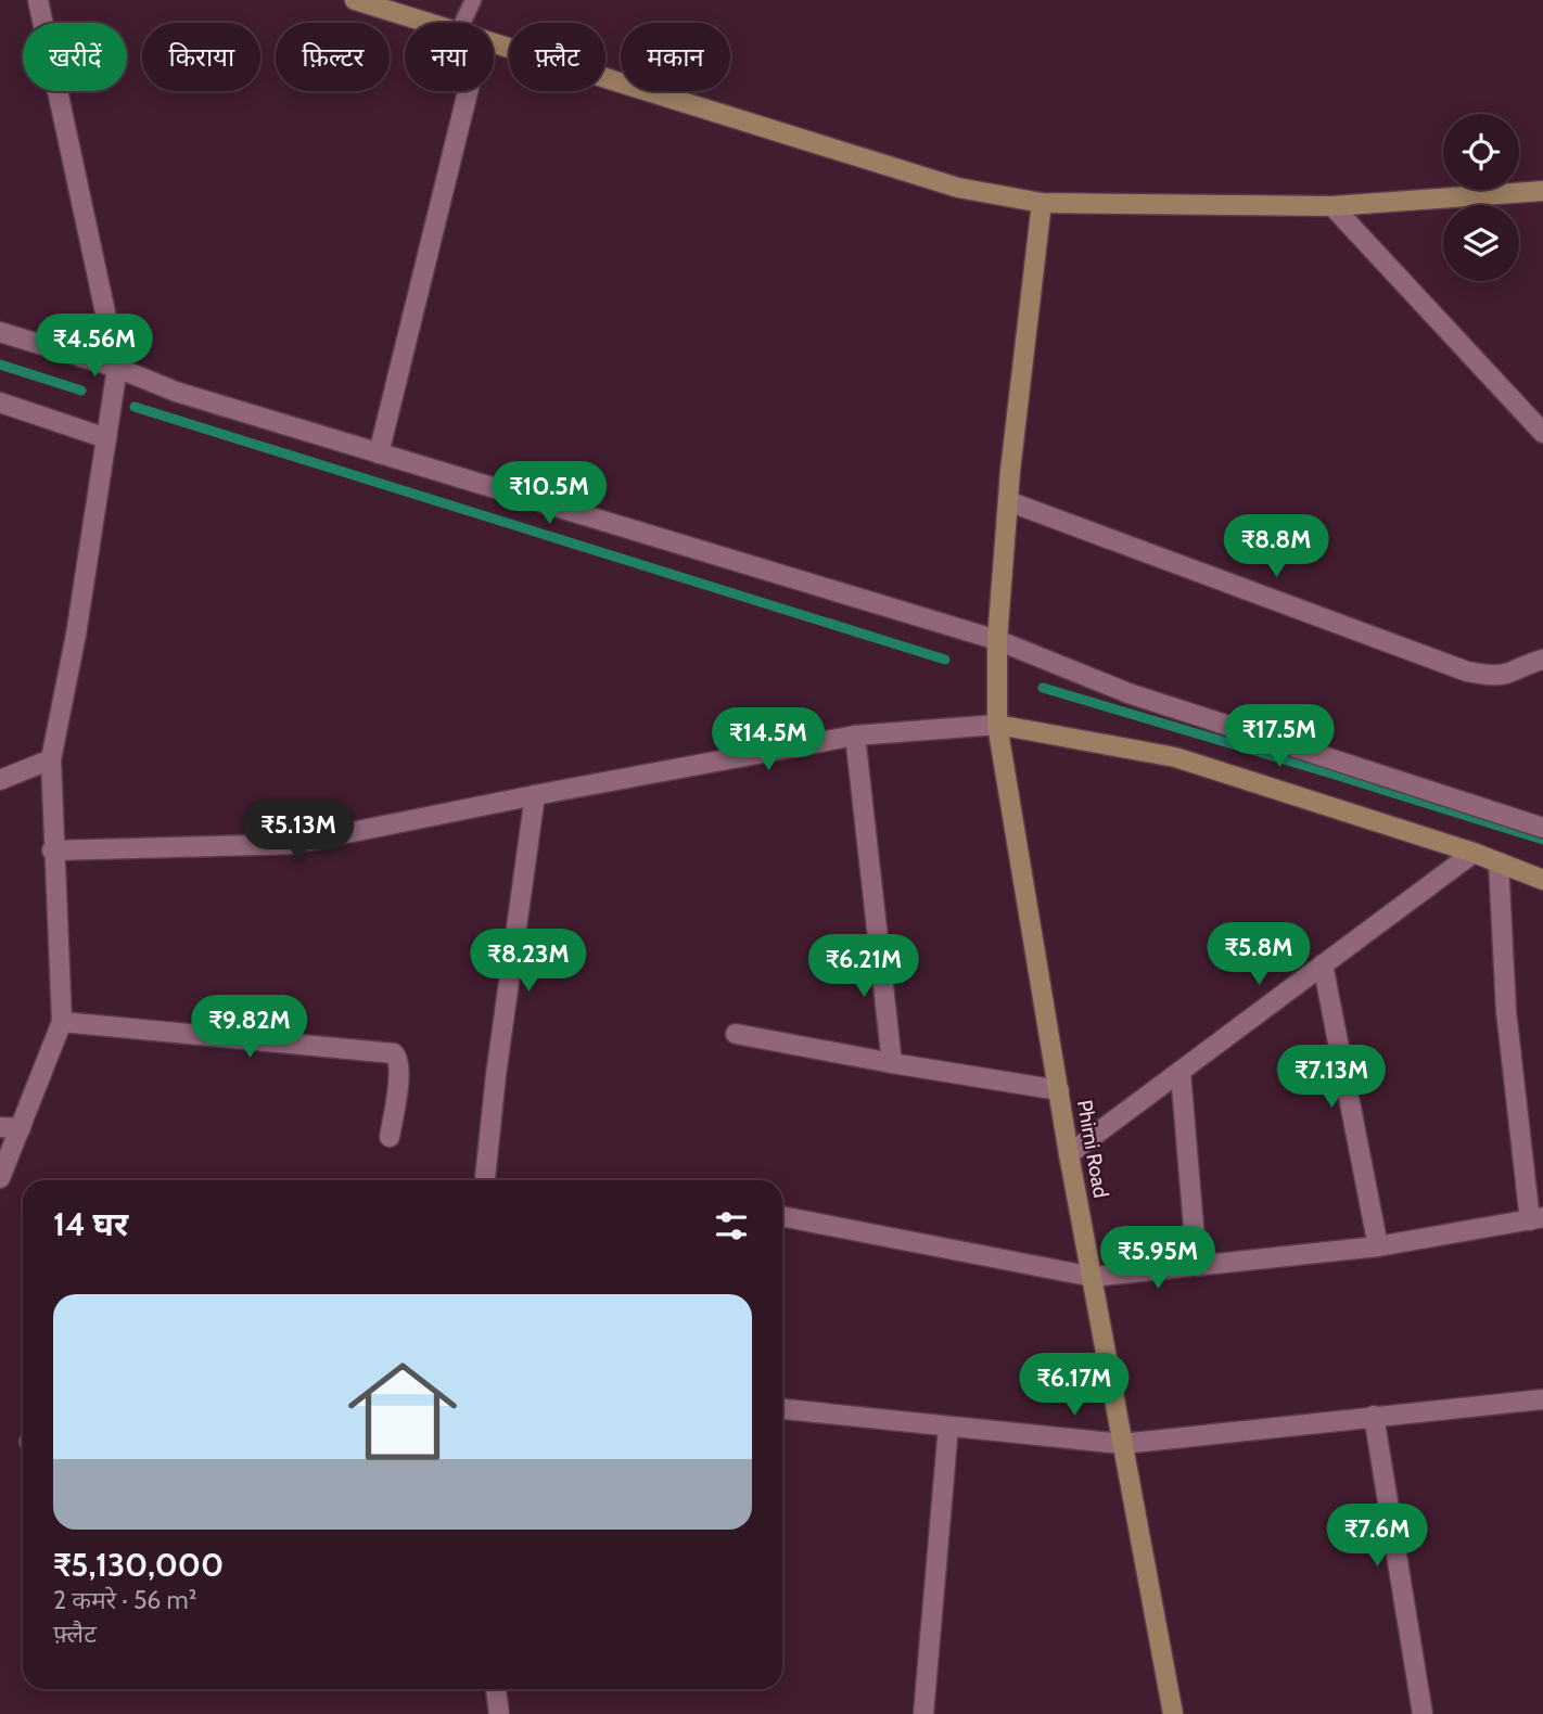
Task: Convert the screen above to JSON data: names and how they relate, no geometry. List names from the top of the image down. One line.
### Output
{"streets":{"street":["Phirni Road"]},"page":{"chip":["खरीदें","किराया","फ़िल्टर","नया","फ़्लैट","मकान"],"price":["₹4.56M","₹10.5M","₹8.8M","₹17.5M","₹14.5M","₹5.13M","₹5.8M","₹8.23M","₹6.21M","₹9.82M","₹7.13M","₹5.95M","₹6.17M","₹7.6M"],"heading":"14 घर","list":[{"name":"₹5,130,000","note":"2 कमरे · 56 m² · फ़्लैट"}]}}
